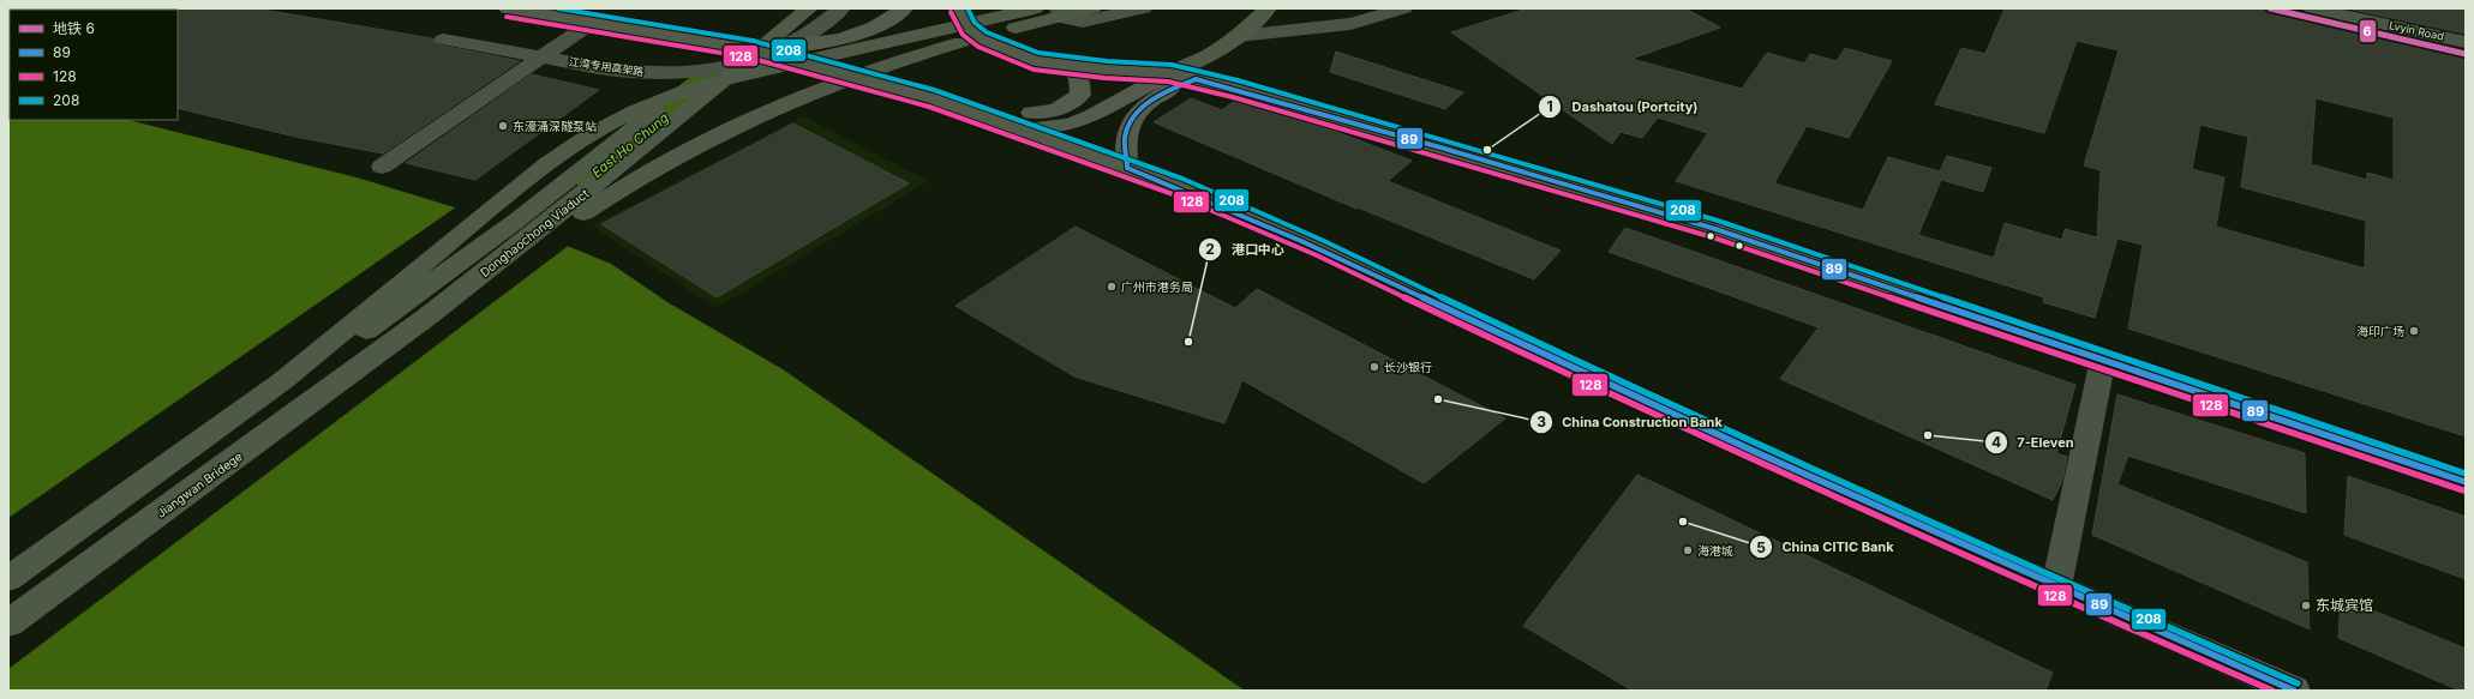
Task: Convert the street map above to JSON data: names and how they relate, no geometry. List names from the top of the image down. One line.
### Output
{"streets":{"highway":["Donghaochong Viaduct","Jiangwan Bridege"],"street":["Lvyin Road","江湾专用高架路"]},"crossings":[["Donghaochong Viaduct","Jiangwan Bridege"]],"water":["East Ho Chung"],"places":["东濠涌深隧泵站","Dashatou (Portcity)","广州市港务局","海印广场","港口中心","长沙银行","China Construction Bank","7-Eleven","China CITIC Bank","海港城","东城宾馆"],"lines":["metro line 6","transit line 208","transit line 128","transit line 89"],"legend":["地铁 6","89","128","208"]}
